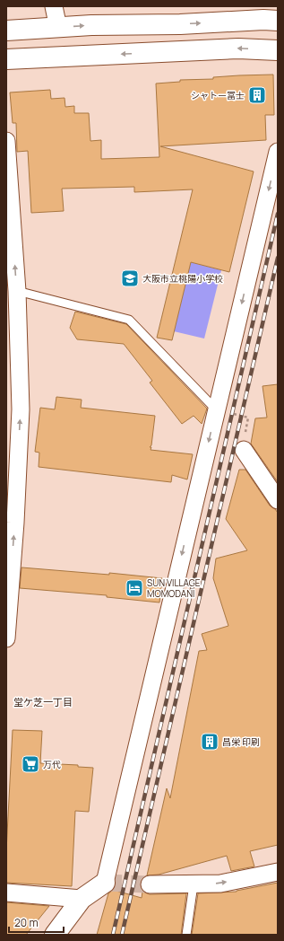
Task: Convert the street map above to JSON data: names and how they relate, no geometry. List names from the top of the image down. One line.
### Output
{"districts":["堂ケ芝一丁目"],"places":{"building":["シャトー冨士","昌栄 印刷"],"school or university":["大阪市立桃陽小学校"],"hotel":["SUN VILLAGE MOMODANI"],"supermarket":["万代"]},"scale_bar":"20 m"}
